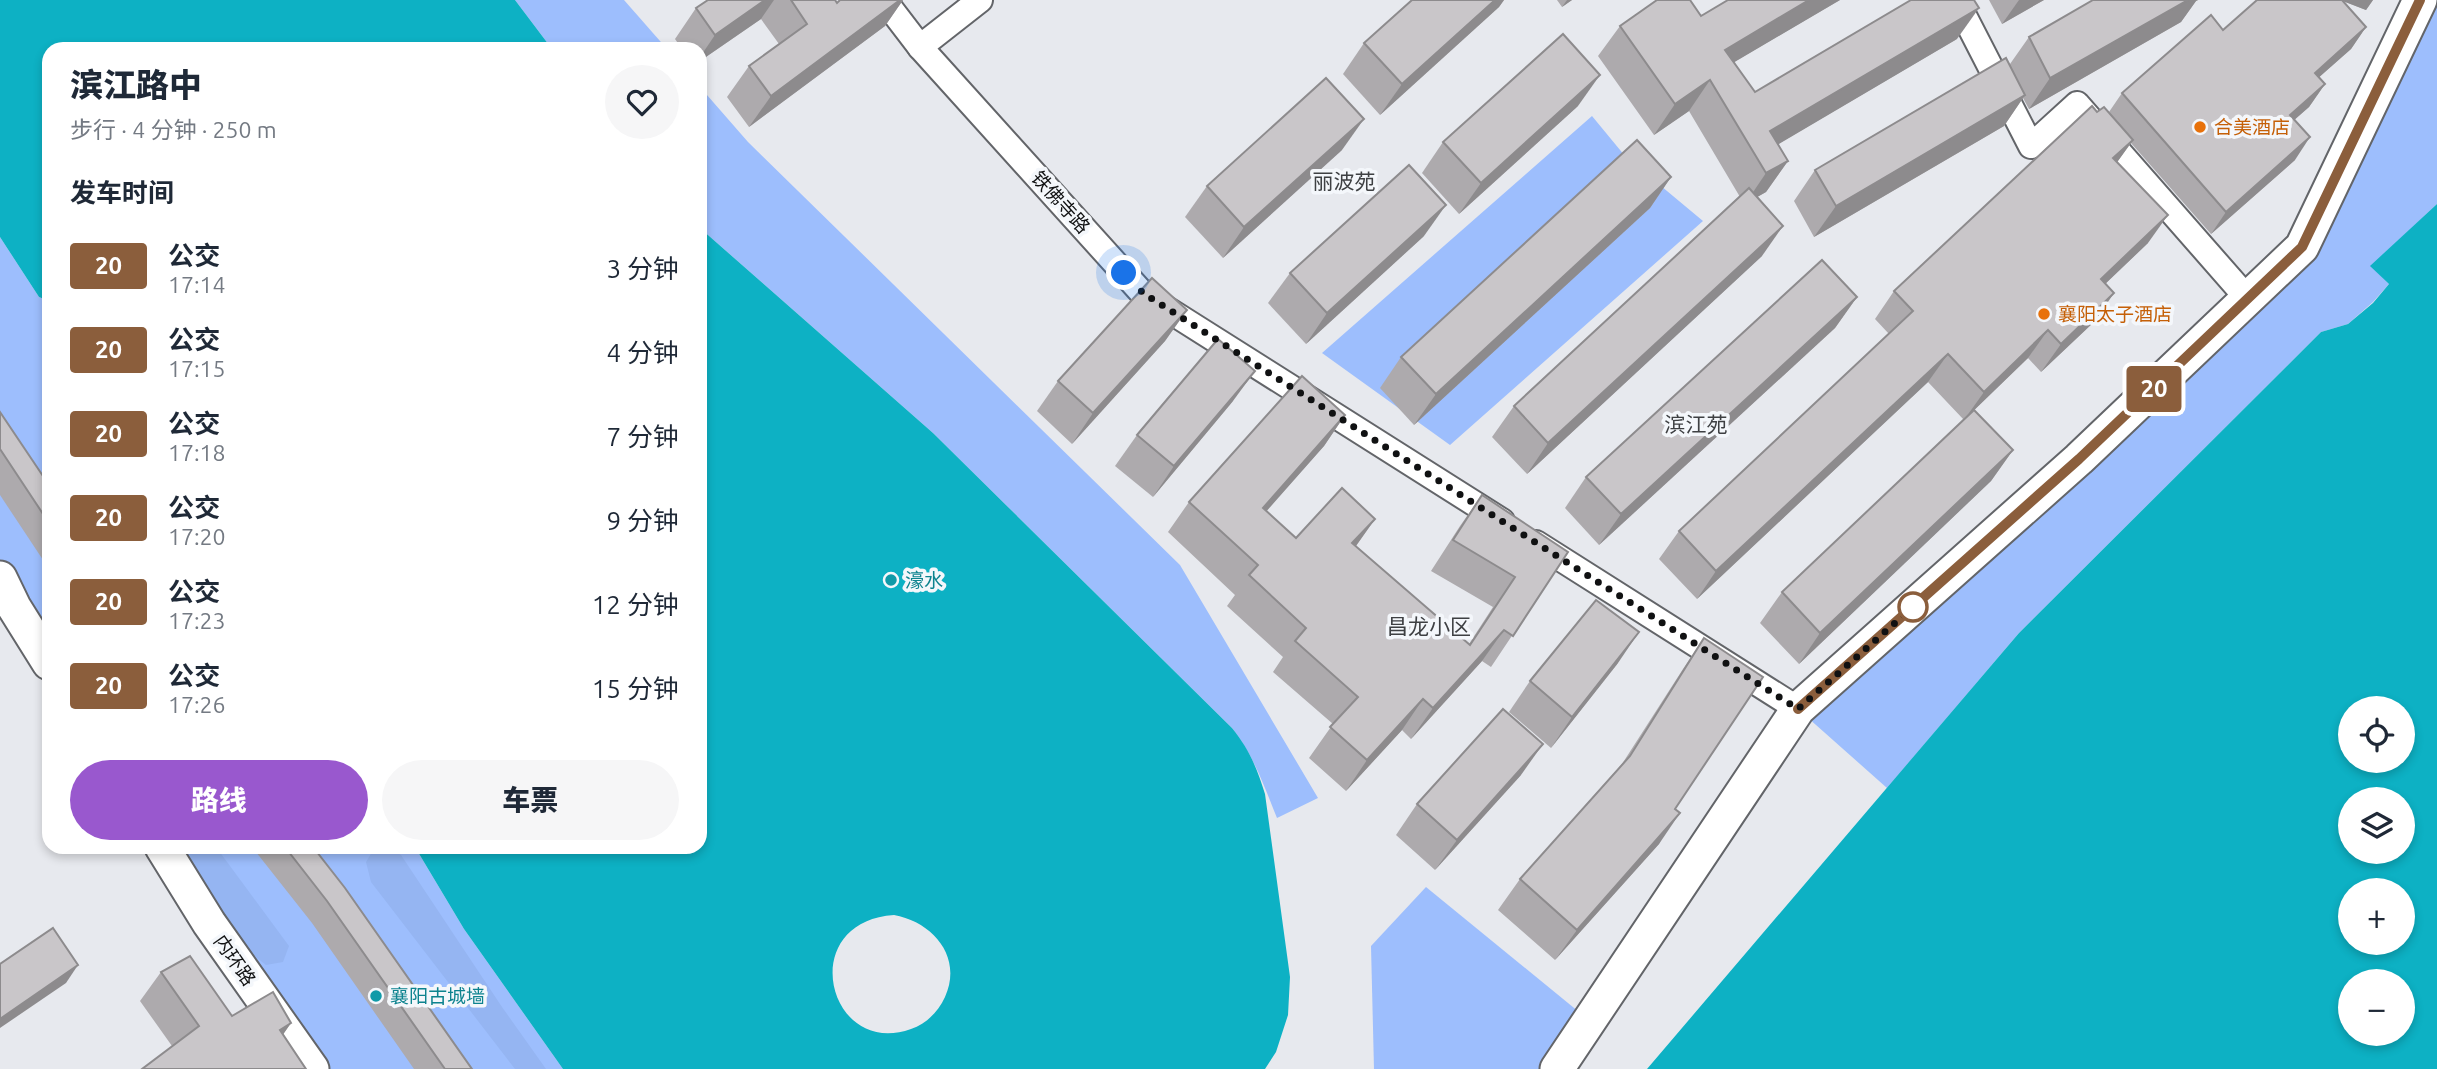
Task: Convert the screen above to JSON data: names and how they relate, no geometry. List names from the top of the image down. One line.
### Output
{"streets":{"street":["铁佛寺路","内环路"]},"districts":["丽波苑","滨江苑","昌龙小区"],"places":["合美酒店","襄阳太子酒店","濠水","襄阳古城墙"],"lines":["bus line 20"],"page":{"on_map":"20","heading":[["滨江路中","步行 · 4 分钟 · 250 m"],"发车时间"],"list":[{"mark":"20","name":"公交","note":"17:14","value":"3 分钟"},{"mark":"20","name":"公交","note":"17:15","value":"4 分钟"},{"mark":"20","name":"公交","note":"17:18","value":"7 分钟"},{"mark":"20","name":"公交","note":"17:20","value":"9 分钟"},{"mark":"20","name":"公交","note":"17:23","value":"12 分钟"},{"mark":"20","name":"公交","note":"17:26","value":"15 分钟"}],"map_buttons":["+","−"],"buttons":["路线","车票"]}}
